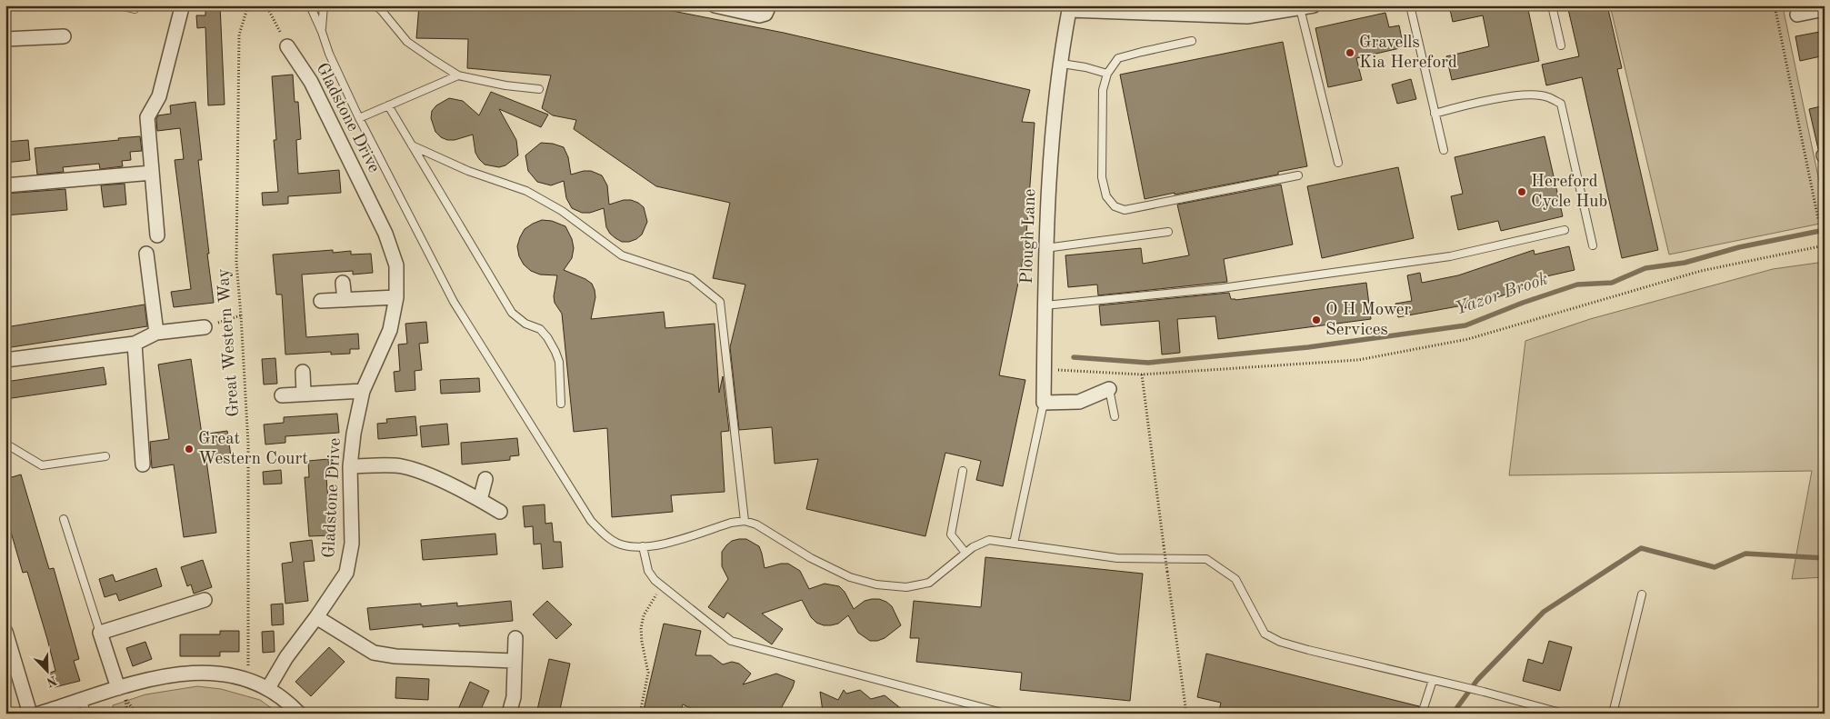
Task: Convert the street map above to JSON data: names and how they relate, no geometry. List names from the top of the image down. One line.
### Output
{"streets":{"street":["Gladstone Drive","Plough Lane"],"path":["Great Western Way"]},"water":["Yazor Brook"],"places":["Gravells Kia Hereford","Hereford Cycle Hub","O H Mower Services","Great Western Court"],"north":"bottom right"}
